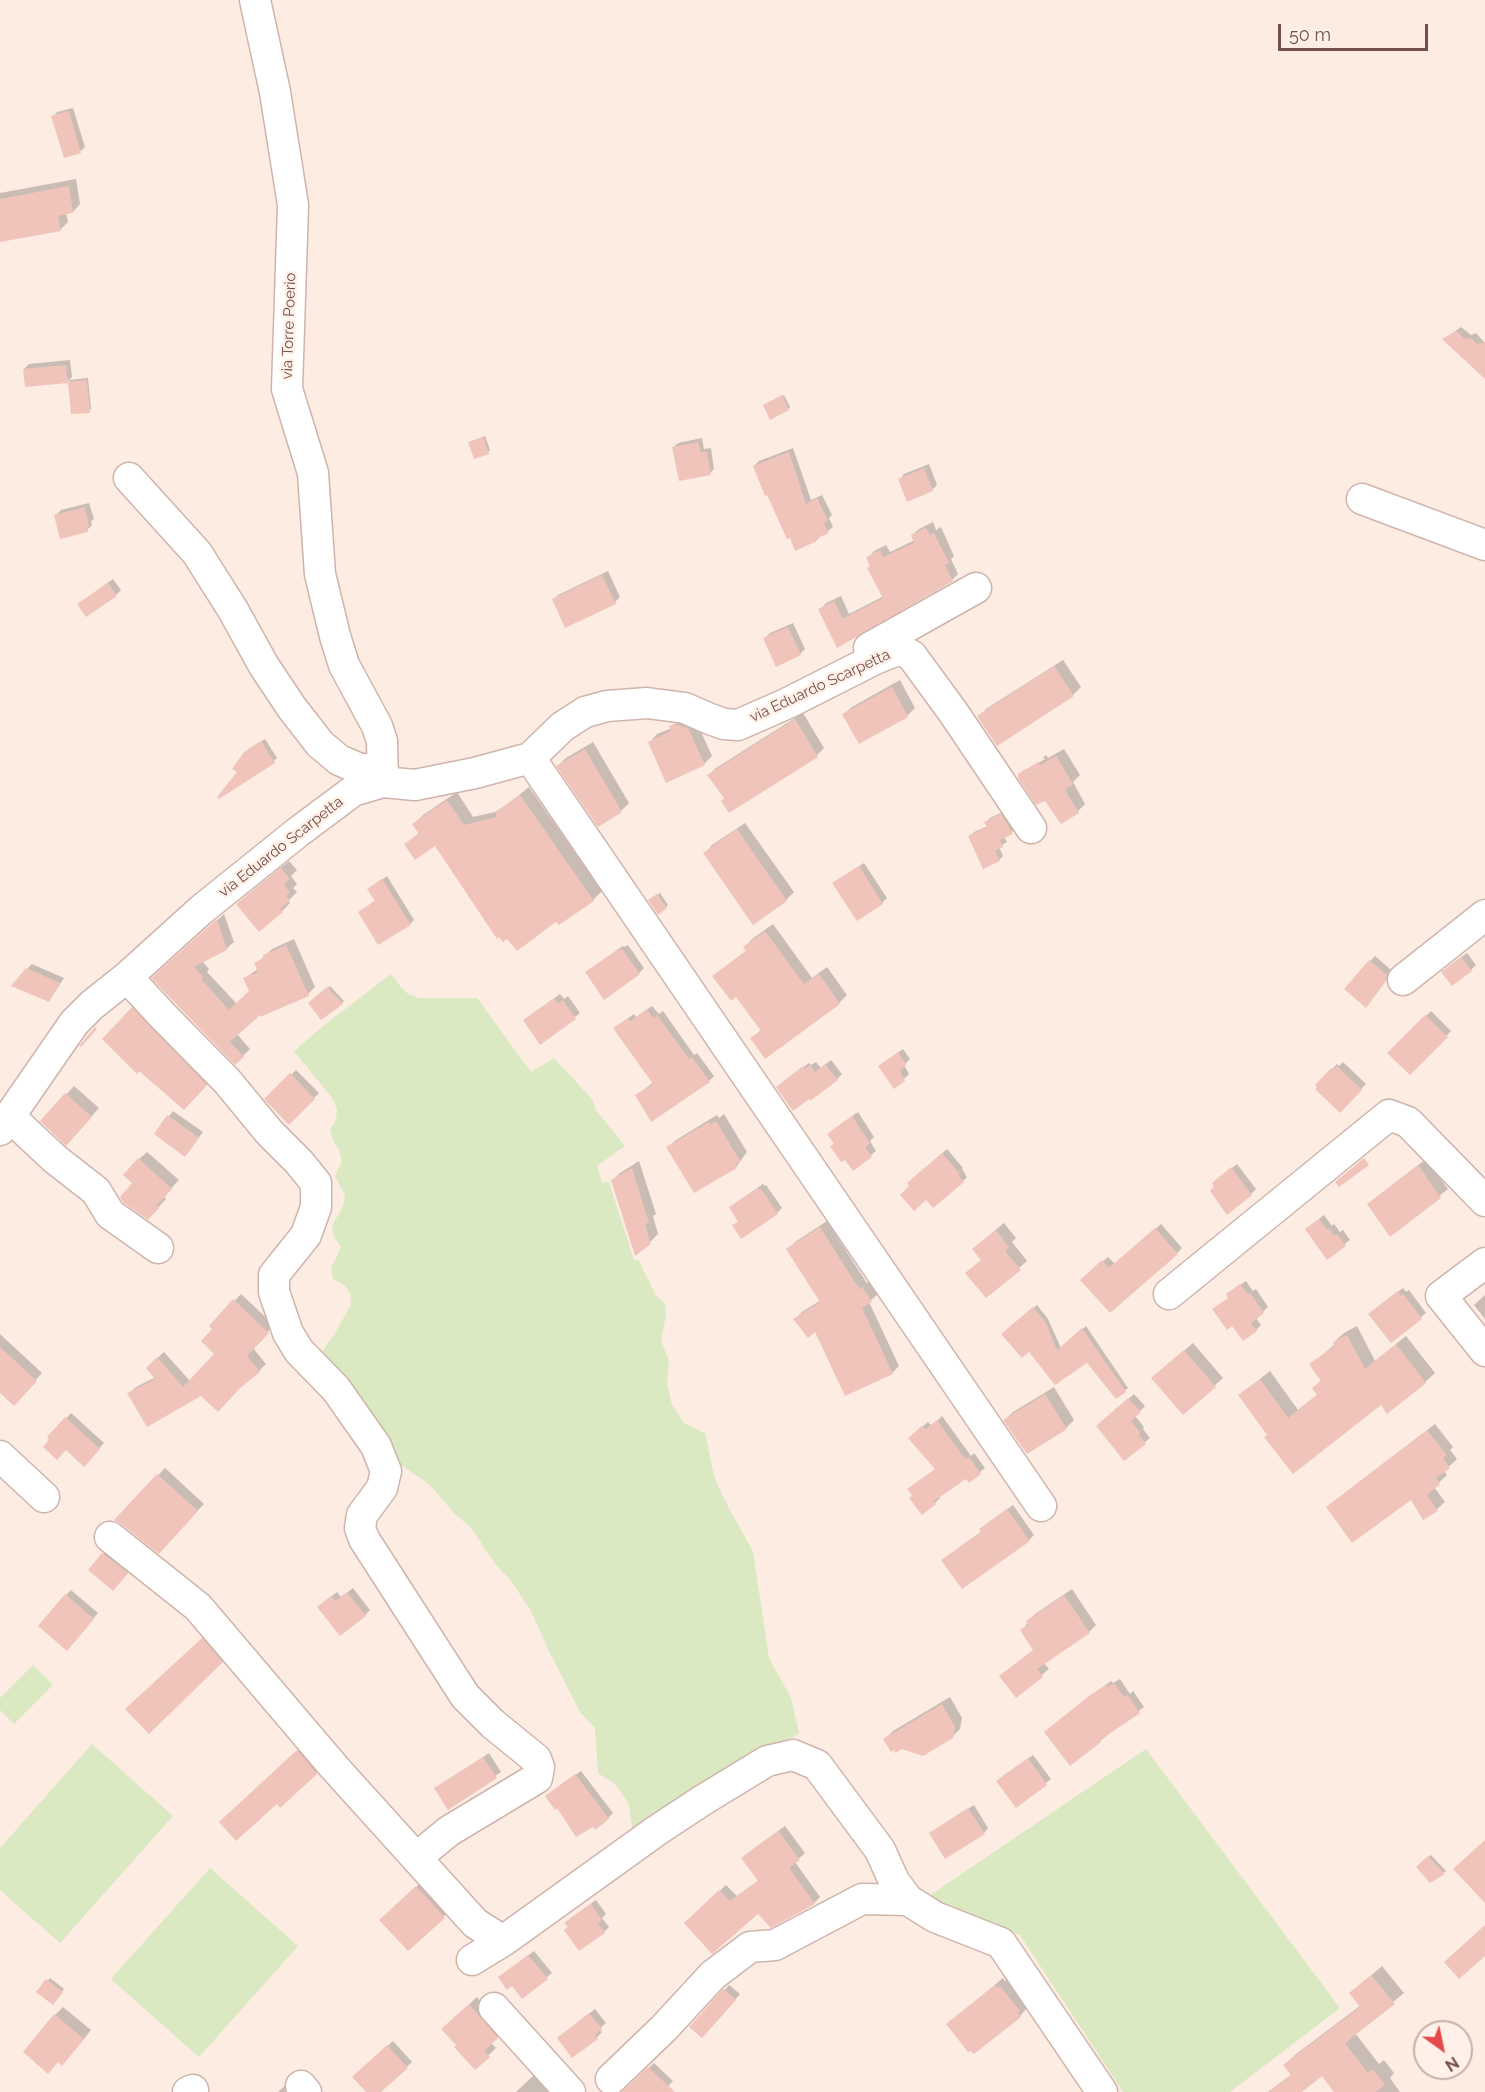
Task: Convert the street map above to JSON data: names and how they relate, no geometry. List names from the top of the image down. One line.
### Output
{"streets":{"street":["via Torre Poerio","via Eduardo Scarpetta"]},"crossings":[["via Torre Poerio","via Eduardo Scarpetta"]],"scale_bar":"50 m","north":"bottom right"}
